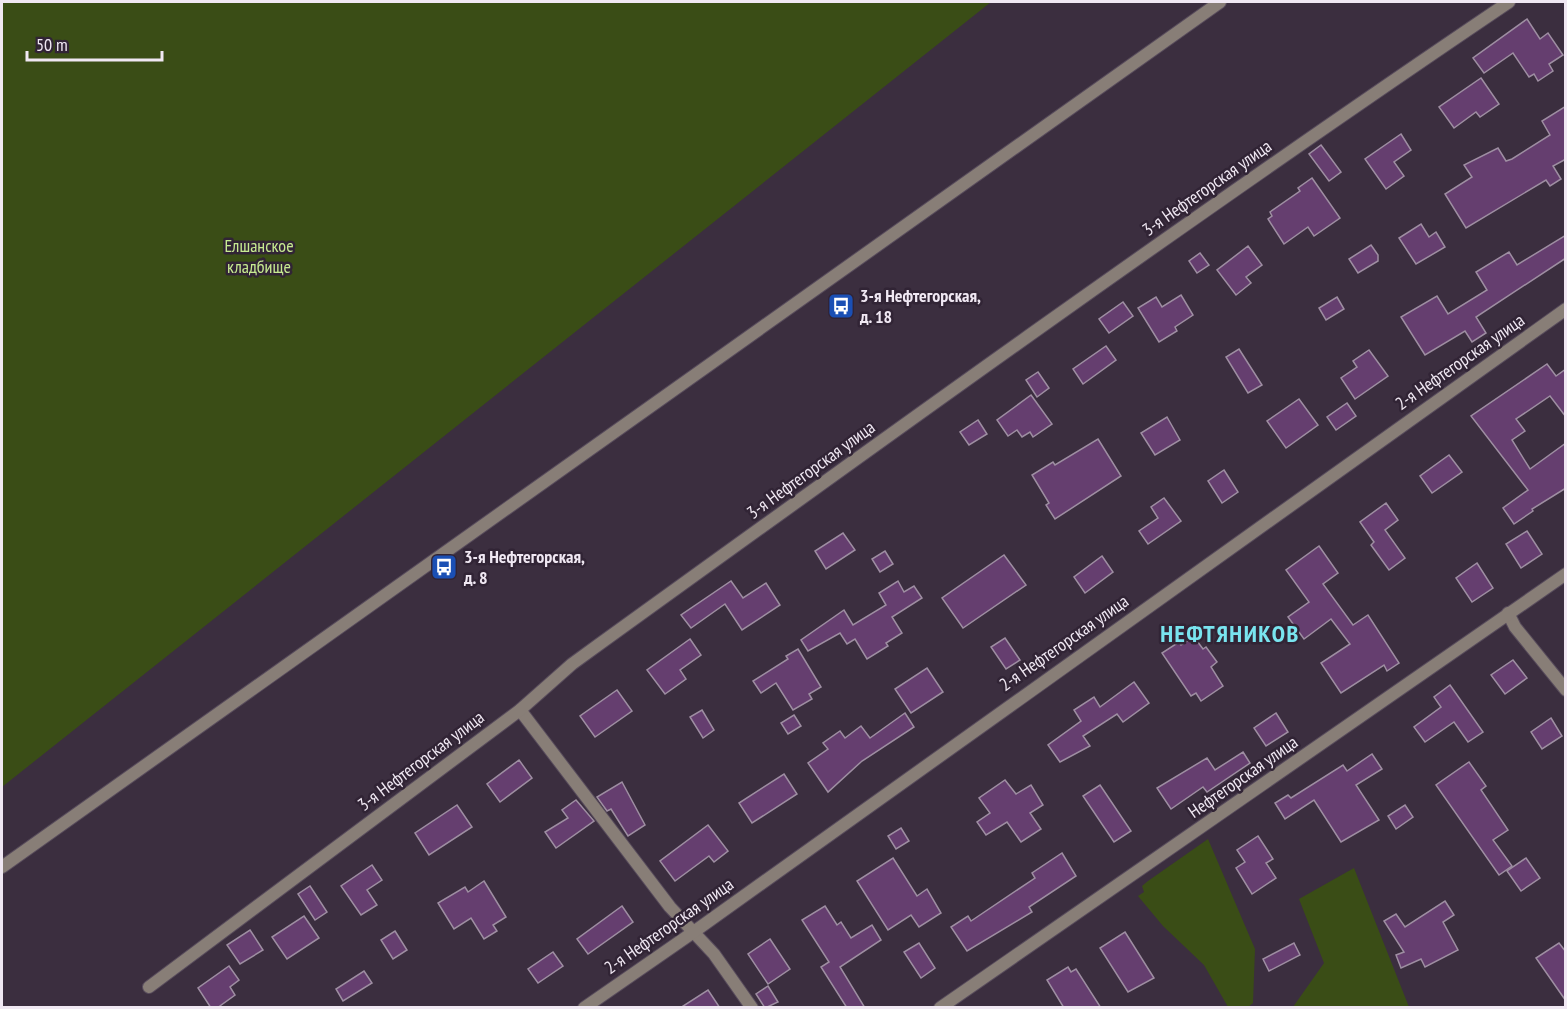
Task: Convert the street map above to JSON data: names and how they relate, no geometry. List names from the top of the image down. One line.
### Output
{"streets":{"street":["3-я Нефтегорская улица","2-я Нефтегорская улица","Нефтегорская улица"]},"districts":["НЕФТЯНИКОВ"],"parks":["Елшанское кладбище"],"places":{"bus stop":["3-я Нефтегорская, д. 18","3-я Нефтегорская, д. 8"]},"scale_bar":"50 m"}
